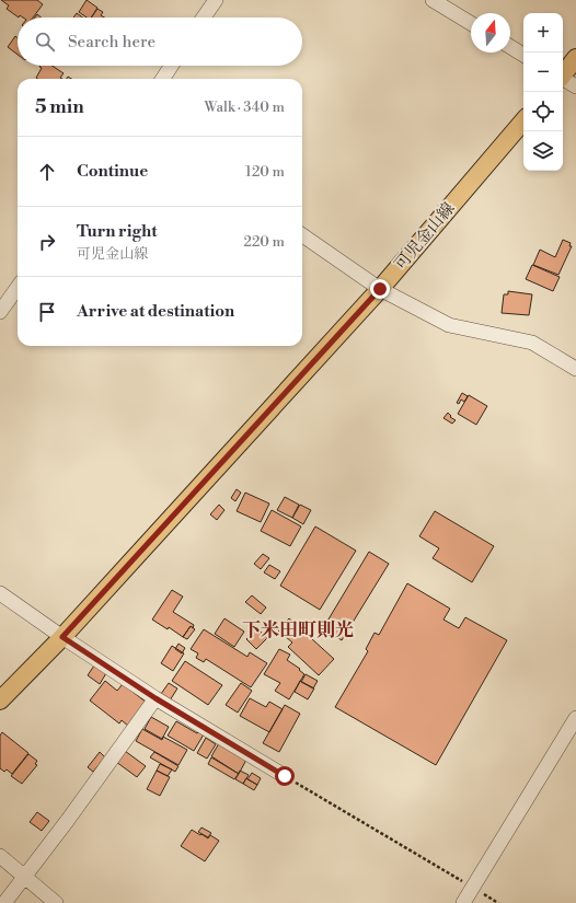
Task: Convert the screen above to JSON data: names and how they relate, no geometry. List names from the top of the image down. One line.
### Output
{"streets":{"main road":["可児金山線"]},"districts":["下米田町則光"],"north":"top","page":{"map_buttons":["+","−"],"search":"Search here","heading":["5 min","Walk · 340 m"],"list":[["Continue","120 m"],["Turn right","可児金山線","220 m"],"Arrive at destination"]}}
